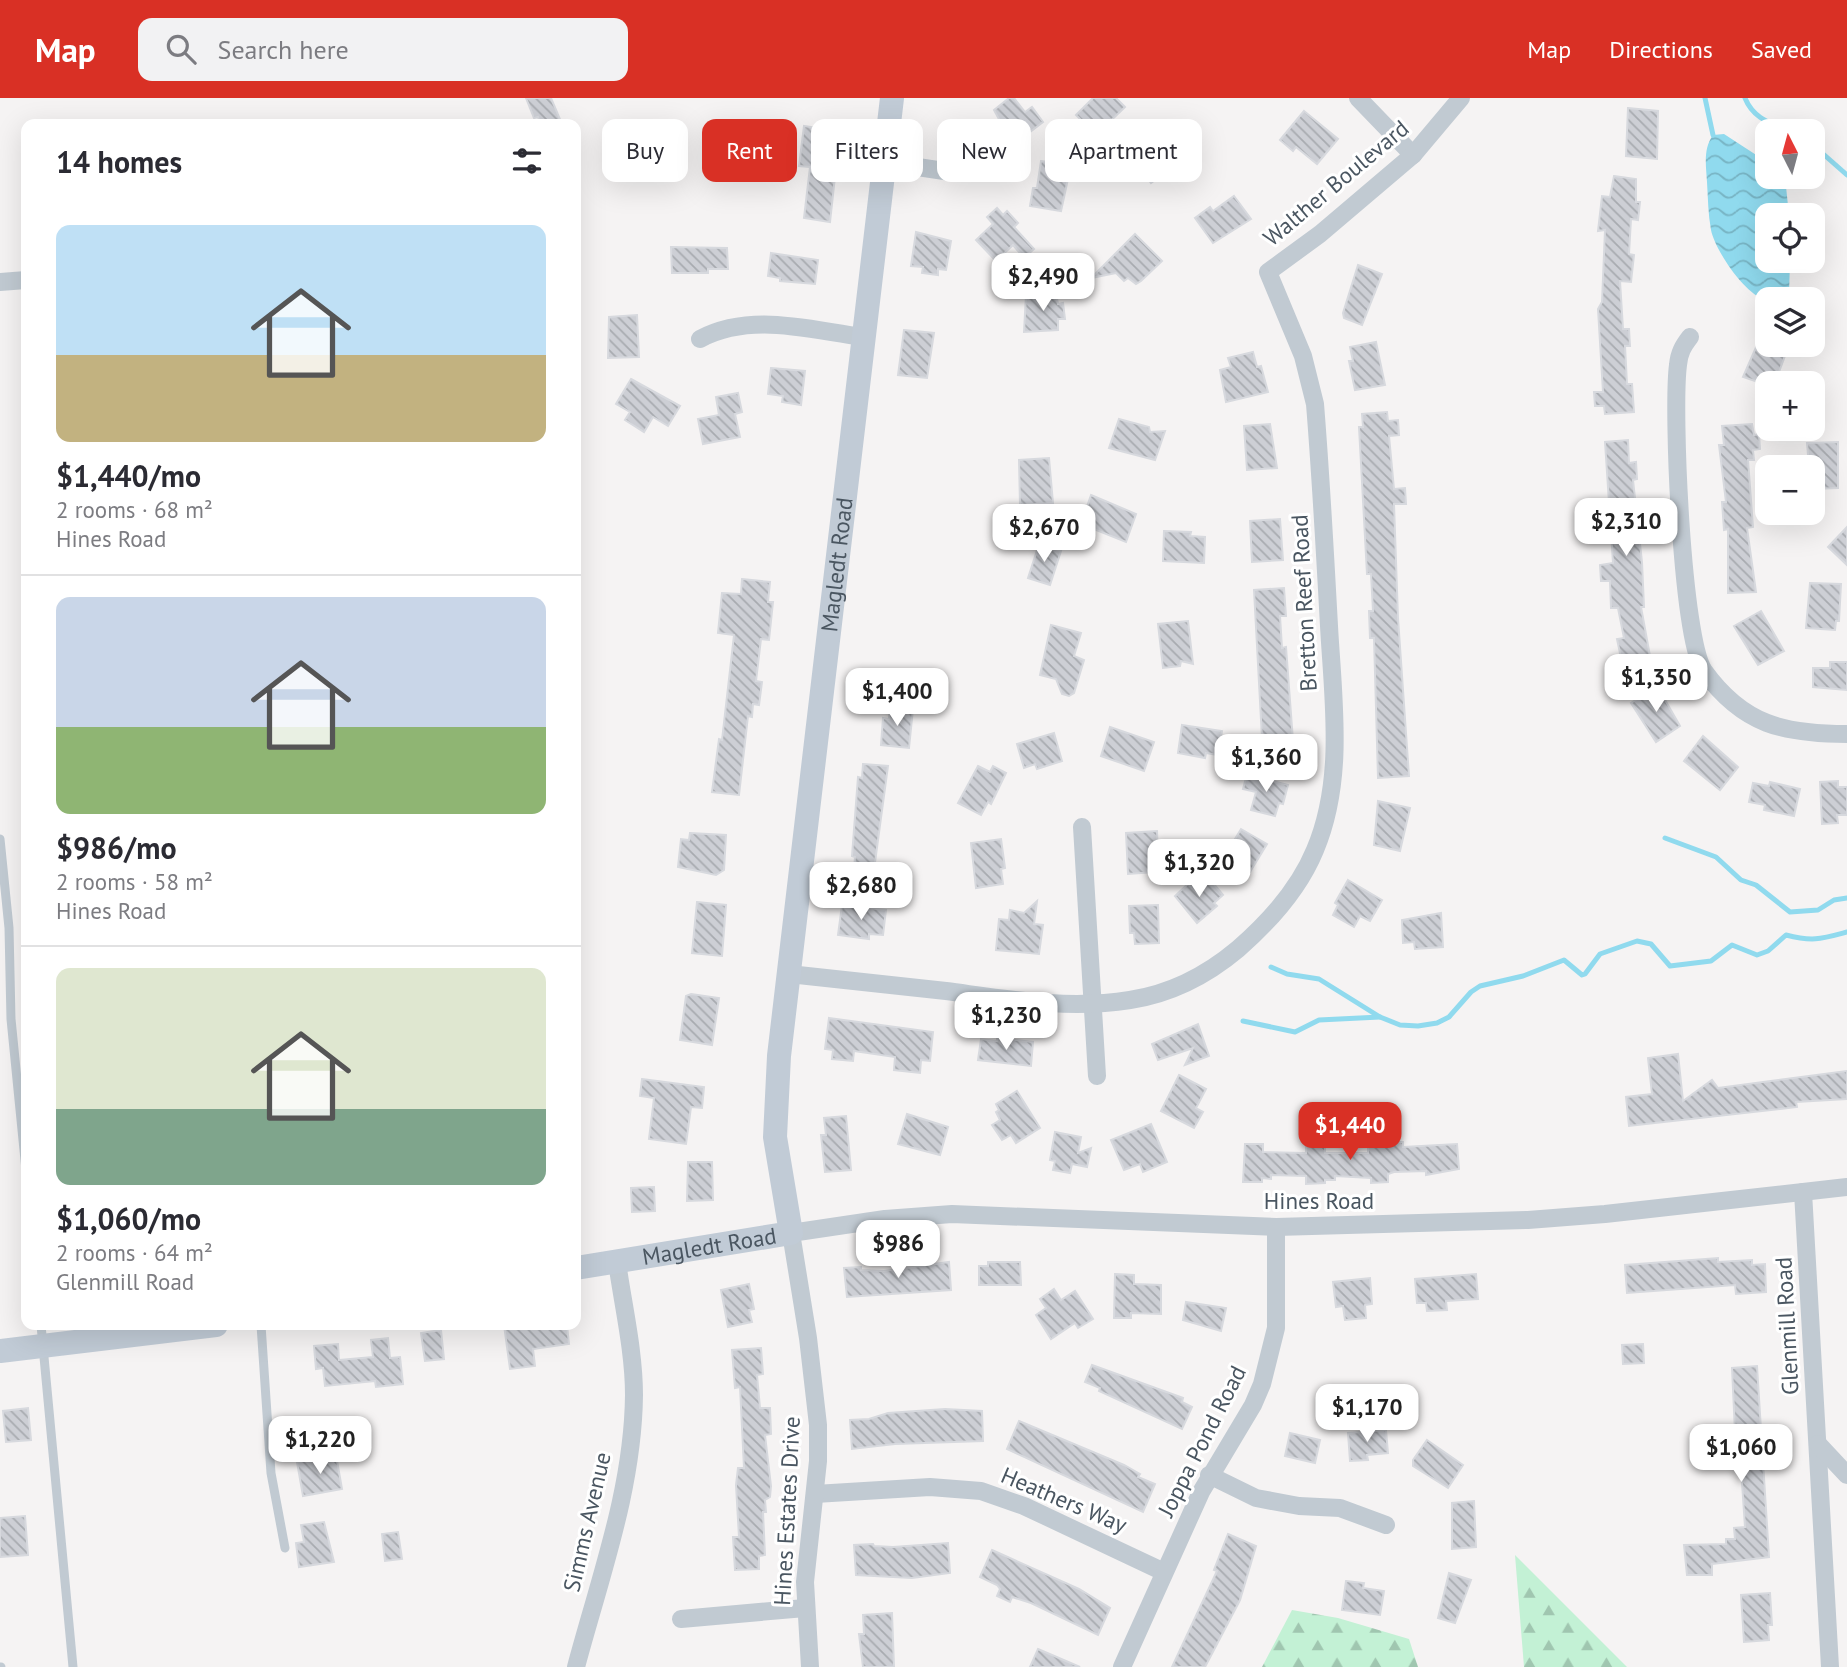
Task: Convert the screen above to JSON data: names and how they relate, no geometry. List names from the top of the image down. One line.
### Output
{"streets":{"street":["Walther Boulevard","Magledt Road","Bretton Reef Road","Hines Road","Glenmill Road","Joppa Pond Road","Heathers Way","Hines Estates Drive","Simms Avenue"]},"crossings":[["Walther Boulevard","Bretton Reef Road"],["Magledt Road","Bretton Reef Road"],["Magledt Road","Hines Road"],["Magledt Road","Hines Estates Drive"],["Magledt Road","Simms Avenue"],["Hines Road","Glenmill Road"],["Hines Road","Joppa Pond Road"],["Hines Road","Hines Estates Drive"],["Joppa Pond Road","Heathers Way"],["Heathers Way","Hines Estates Drive"]],"north":"top","page":{"header":"Map","search":"Search here","nav":["Map","Directions","Saved"],"map_buttons":["+","−"],"chip":["Buy","Rent","Filters","New","Apartment"],"heading":"14 homes","list":[{"name":"$1,440/mo","note":"2 rooms · 68 m² · Hines Road"},{"name":"$986/mo","note":"2 rooms · 58 m² · Hines Road"},{"name":"$1,060/mo","note":"2 rooms · 64 m² · Glenmill Road"}],"price":["$2,490","$2,310","$2,670","$1,350","$1,400","$1,360","$1,320","$2,680","$1,230","$1,440","$986","$1,170","$1,220","$1,060"]}}
